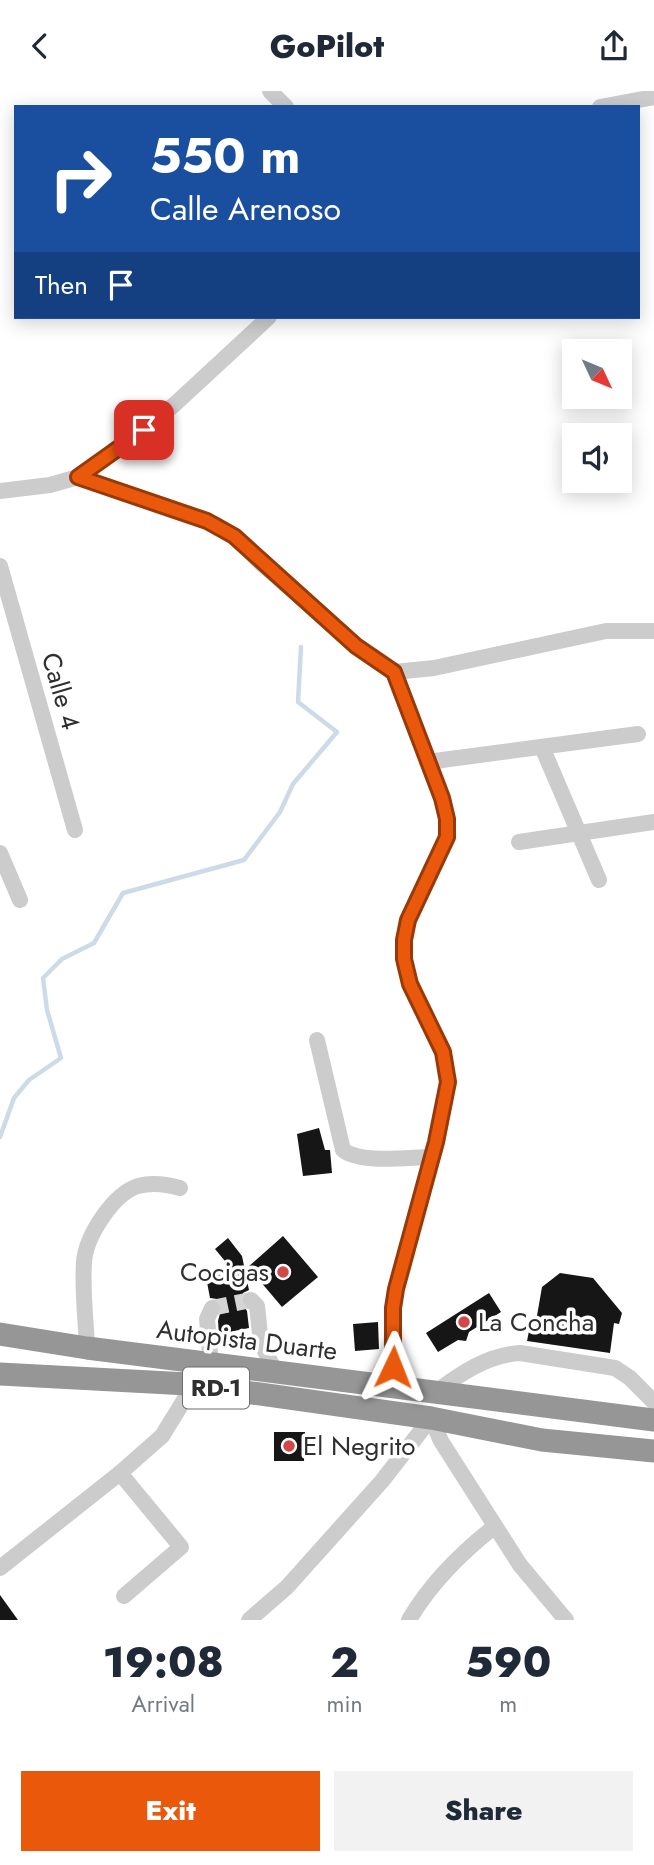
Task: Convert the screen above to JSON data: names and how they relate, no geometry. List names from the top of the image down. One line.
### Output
{"streets":{"highway":["Autopista Duarte","RD-1"],"street":["Calle 4"]},"places":["Cocigas","La Concha","El Negrito"],"north":"bottom right","page":{"header":"GoPilot","turn":["550 m","Calle Arenoso"],"then":"Then","eta":["19:08","Arrival","2","min","590","m"],"buttons":["Exit","Share"]}}
